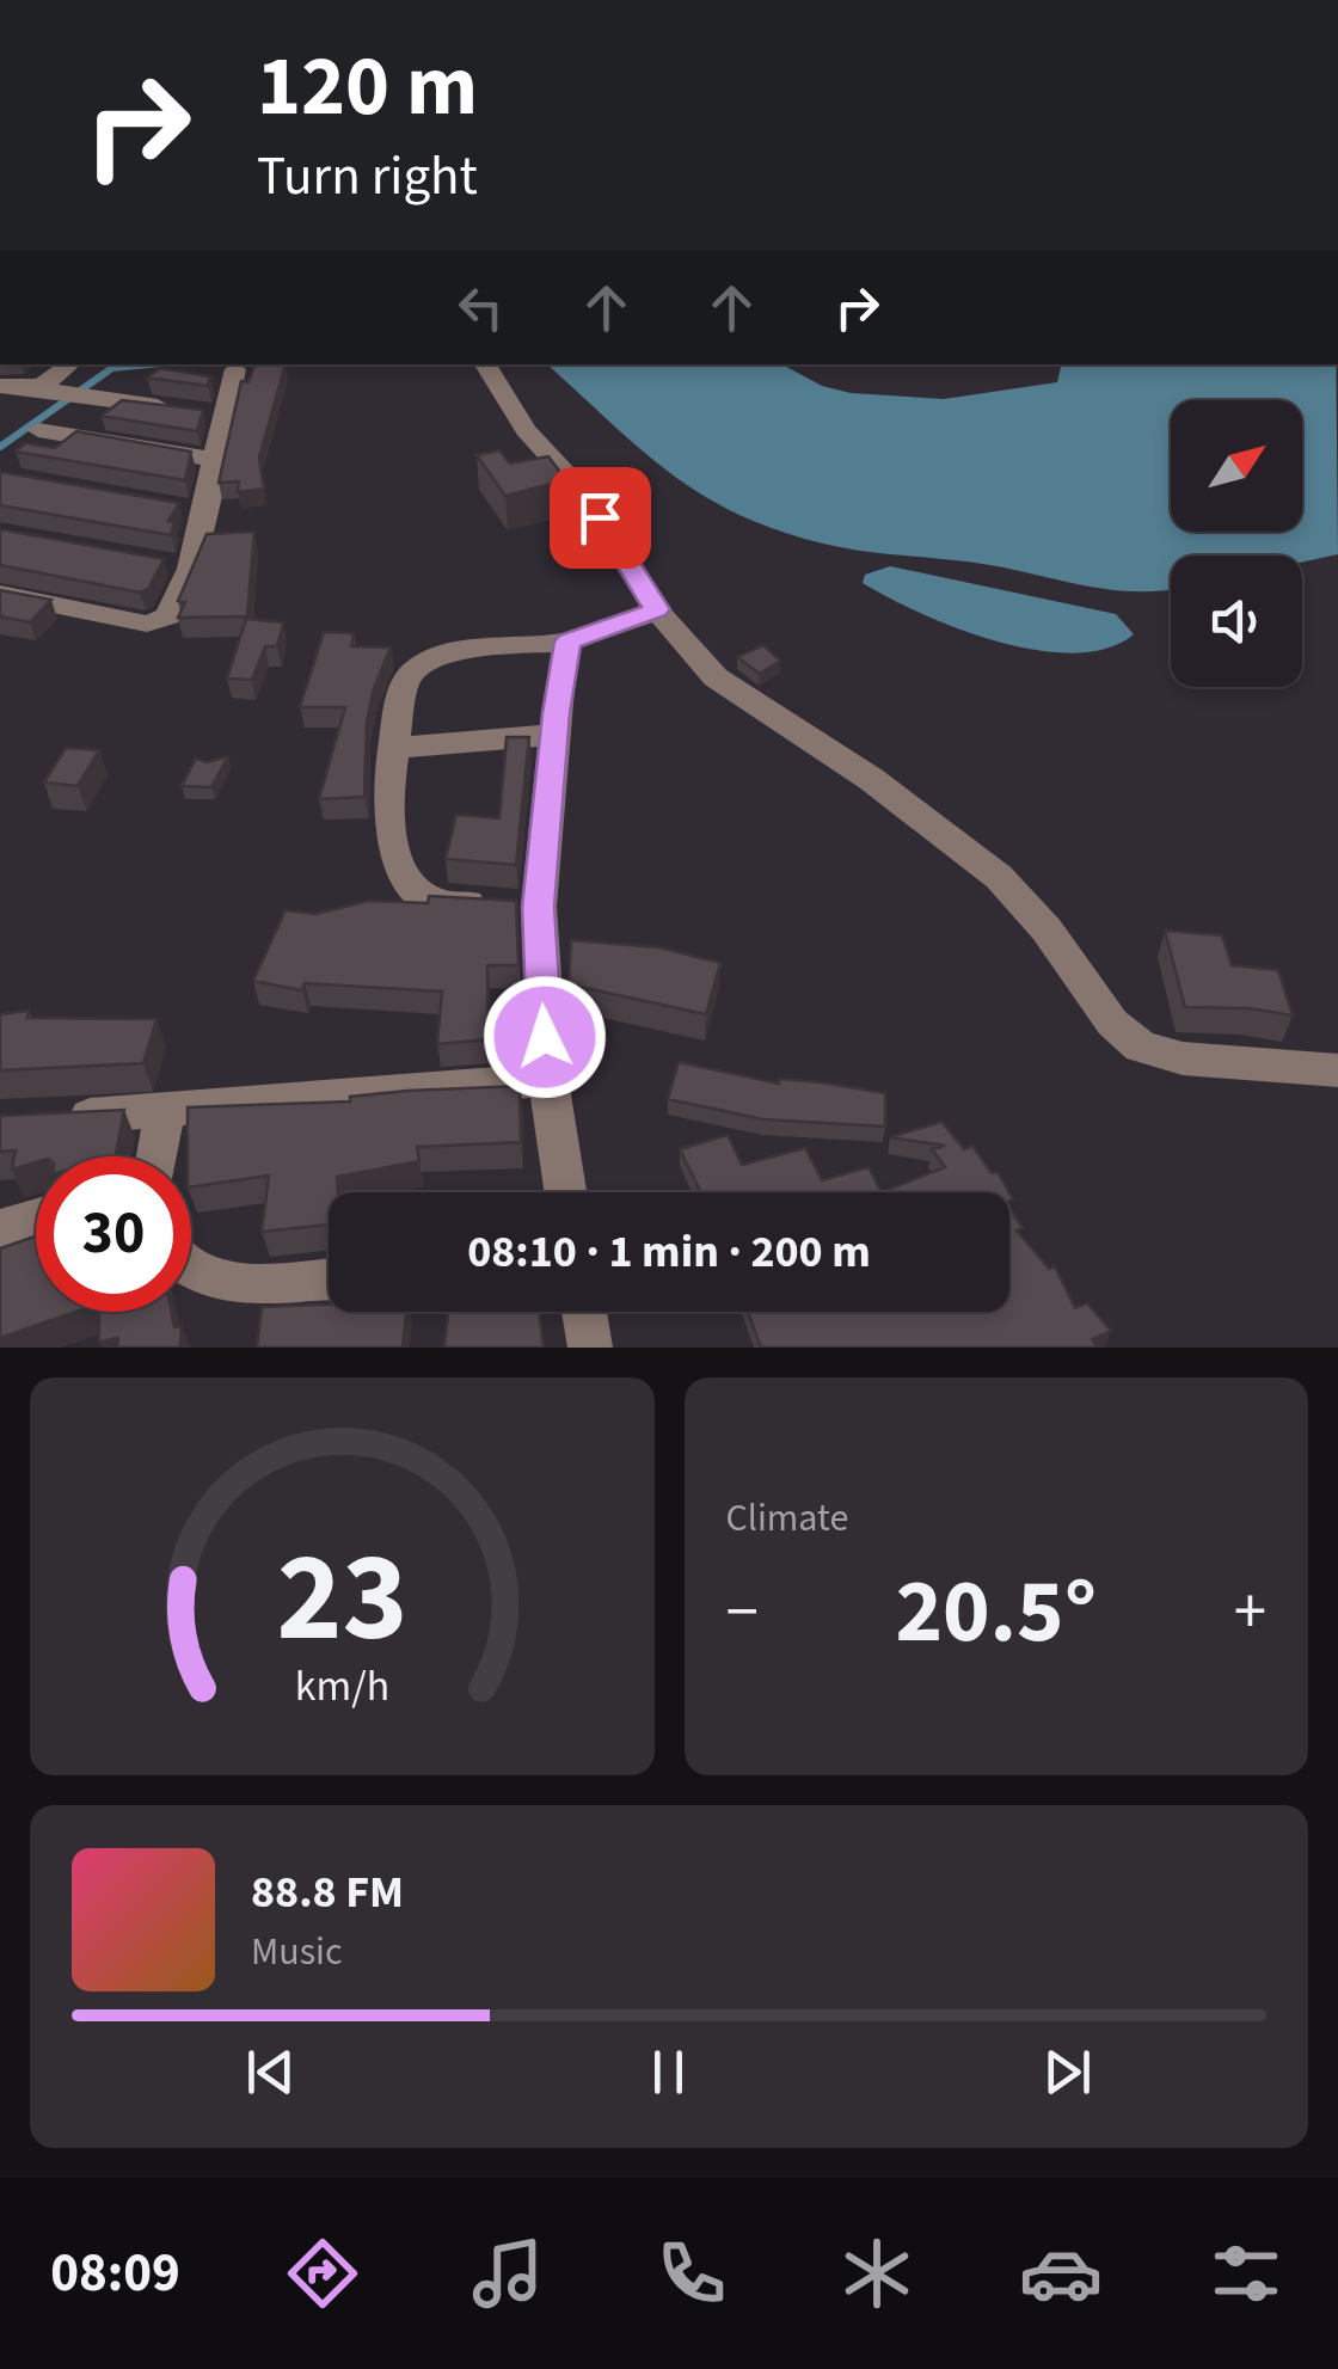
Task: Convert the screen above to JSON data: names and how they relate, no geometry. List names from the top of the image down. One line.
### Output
{"north":"top right","page":{"turn":["120 m","Turn right"],"limit":"30","trip":"08:10 · 1 min · 200 m","tile":"Climate","heat":["−","20.5°","+"],"song":["88.8 FM","Music"],"tabs":"08:09","gauge":["23","km/h"]}}
